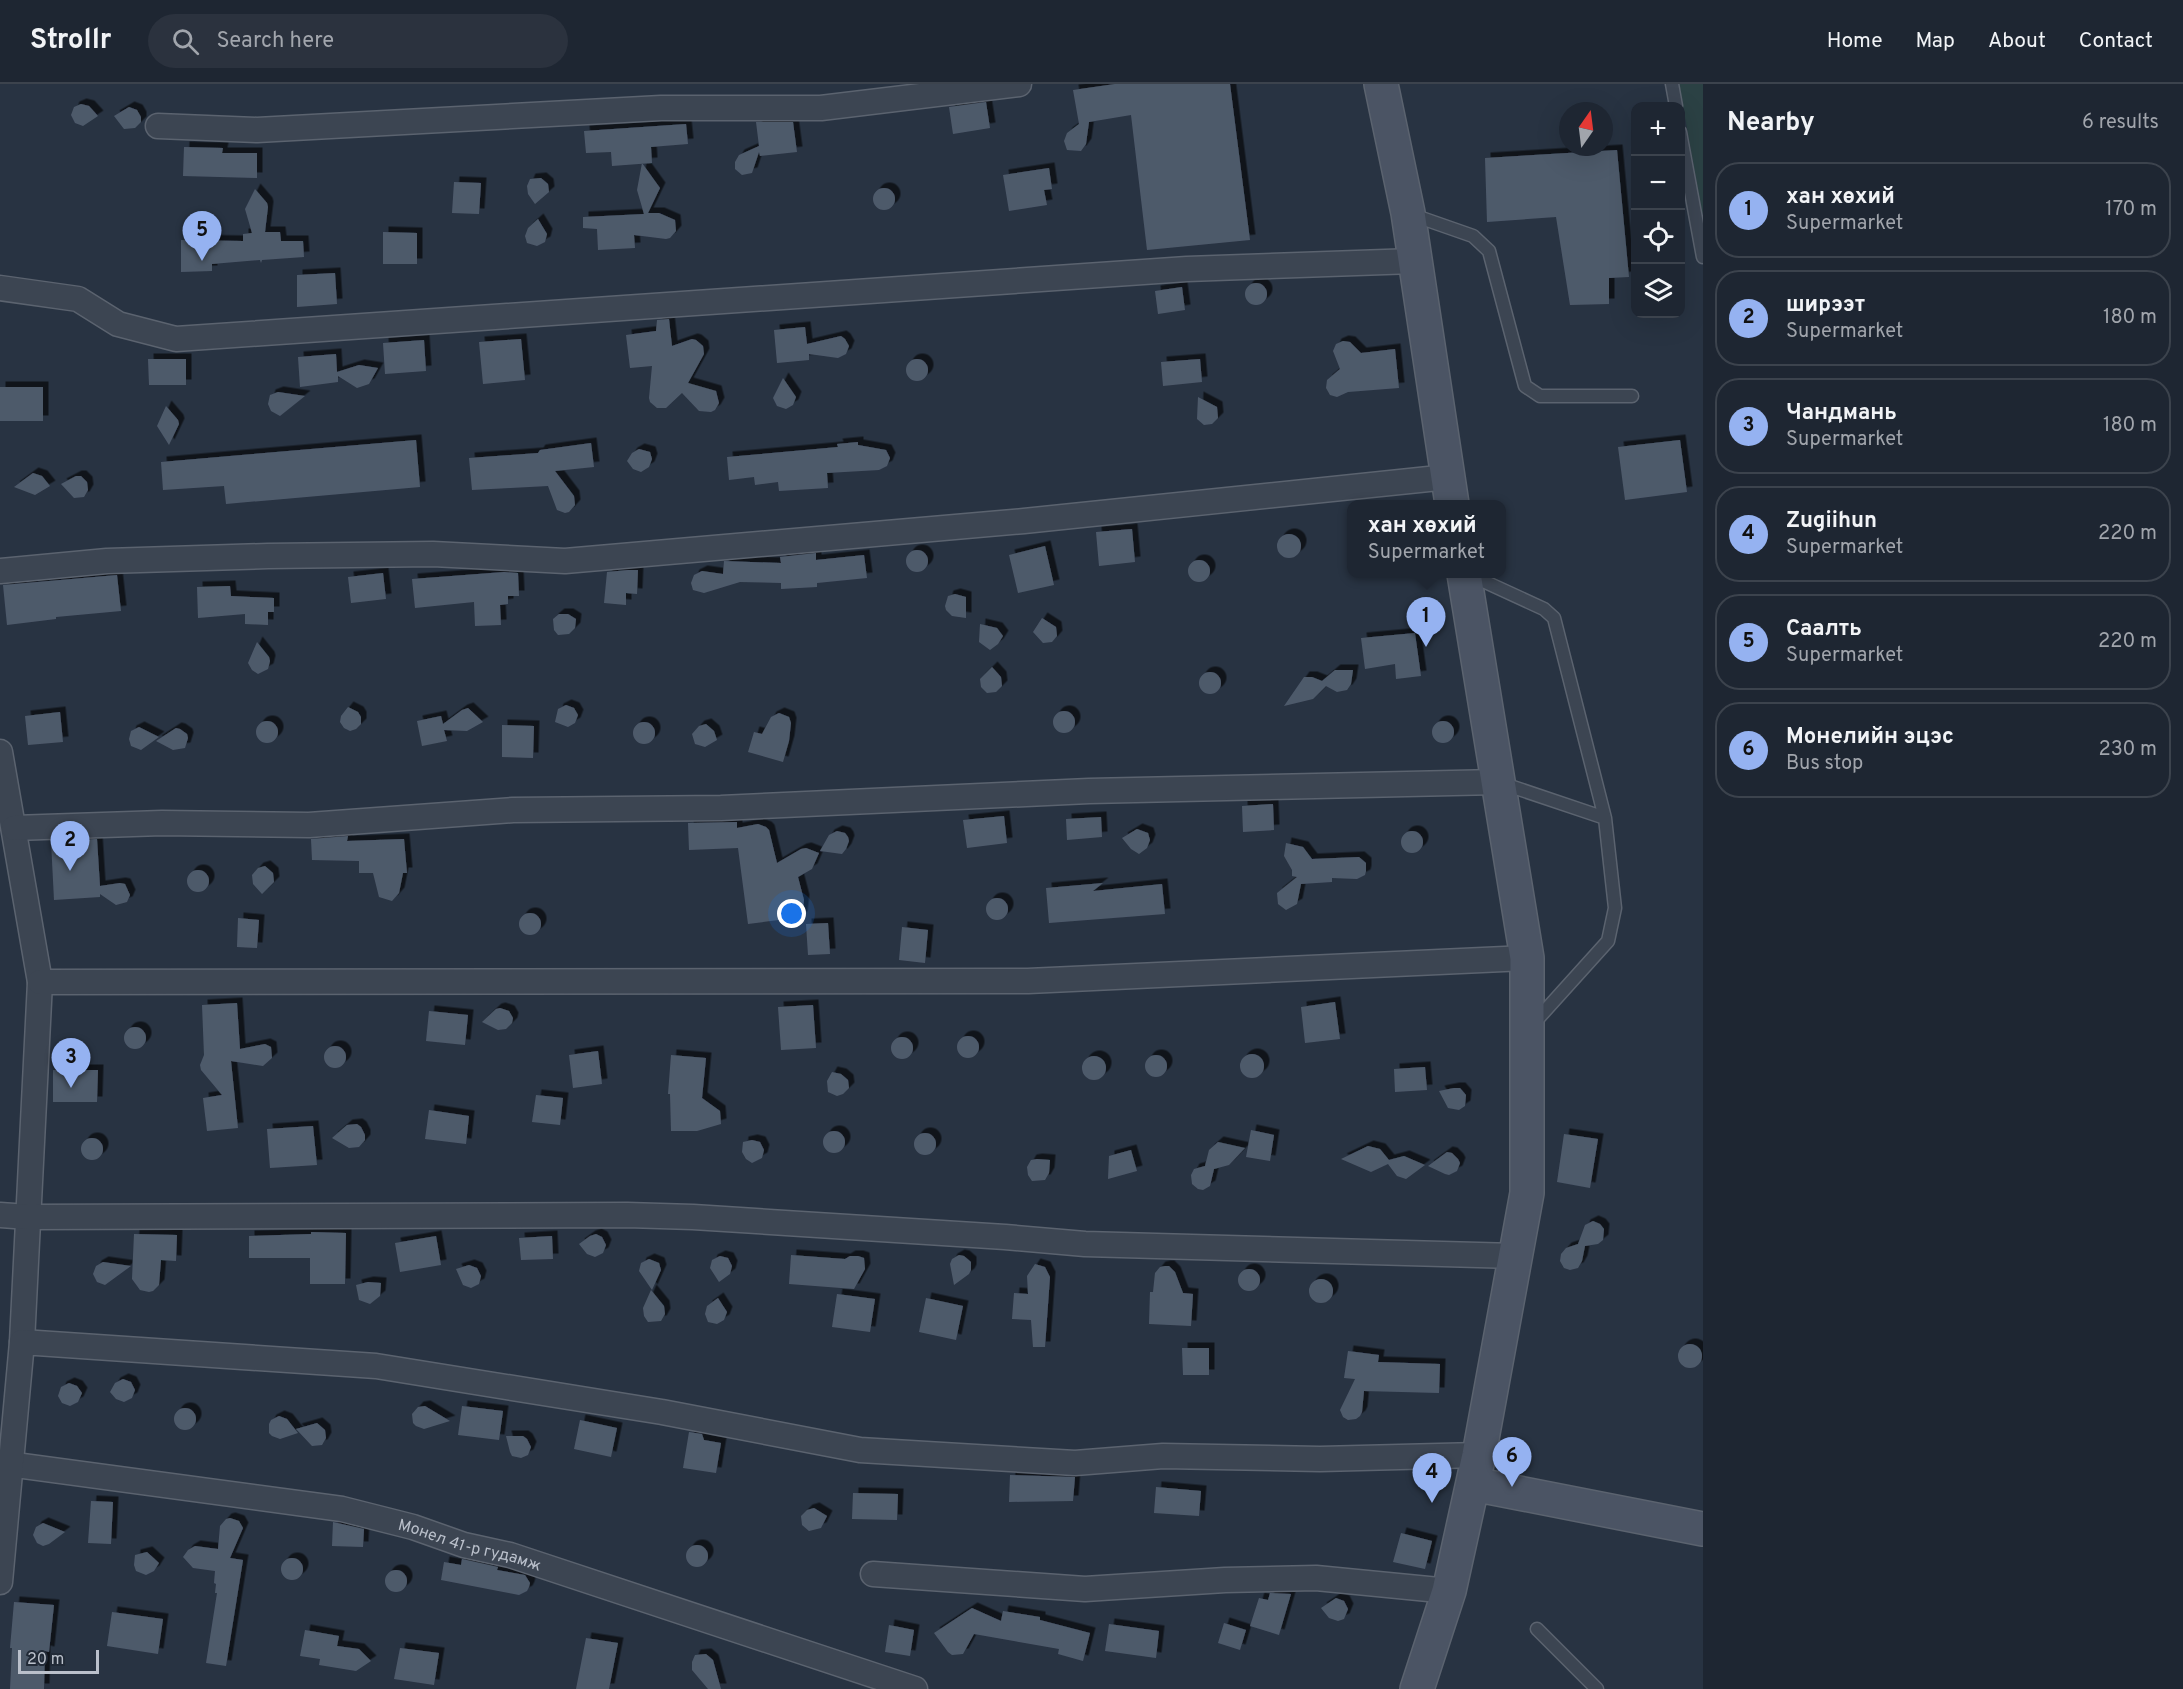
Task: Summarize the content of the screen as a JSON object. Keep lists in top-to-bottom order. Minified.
{"streets":{"street":["Монел 41-р гудамж"]},"scale_bar":"20 m","north":"top","page":{"header":"Strollr","search":"Search here","nav":["Home","Map","About","Contact"],"heading":["Nearby","6 results"],"map_buttons":["+","−"],"list":[{"mark":"1","name":"хан хөхий","note":"Supermarket","value":"170 m"},{"mark":"2","name":"ширээт","note":"Supermarket","value":"180 m"},{"mark":"3","name":"Чандмань","note":"Supermarket","value":"180 m"},{"mark":"4","name":"Zugiihun","note":"Supermarket","value":"220 m"},{"mark":"5","name":"Саалть","note":"Supermarket","value":"220 m"},{"mark":"6","name":"Монелийн эцэс","note":"Bus stop","value":"230 m"}],"pins":["5","1","2","3","6","4"],"popup":["хан хөхий","Supermarket"],"scale":"20 m"}}
